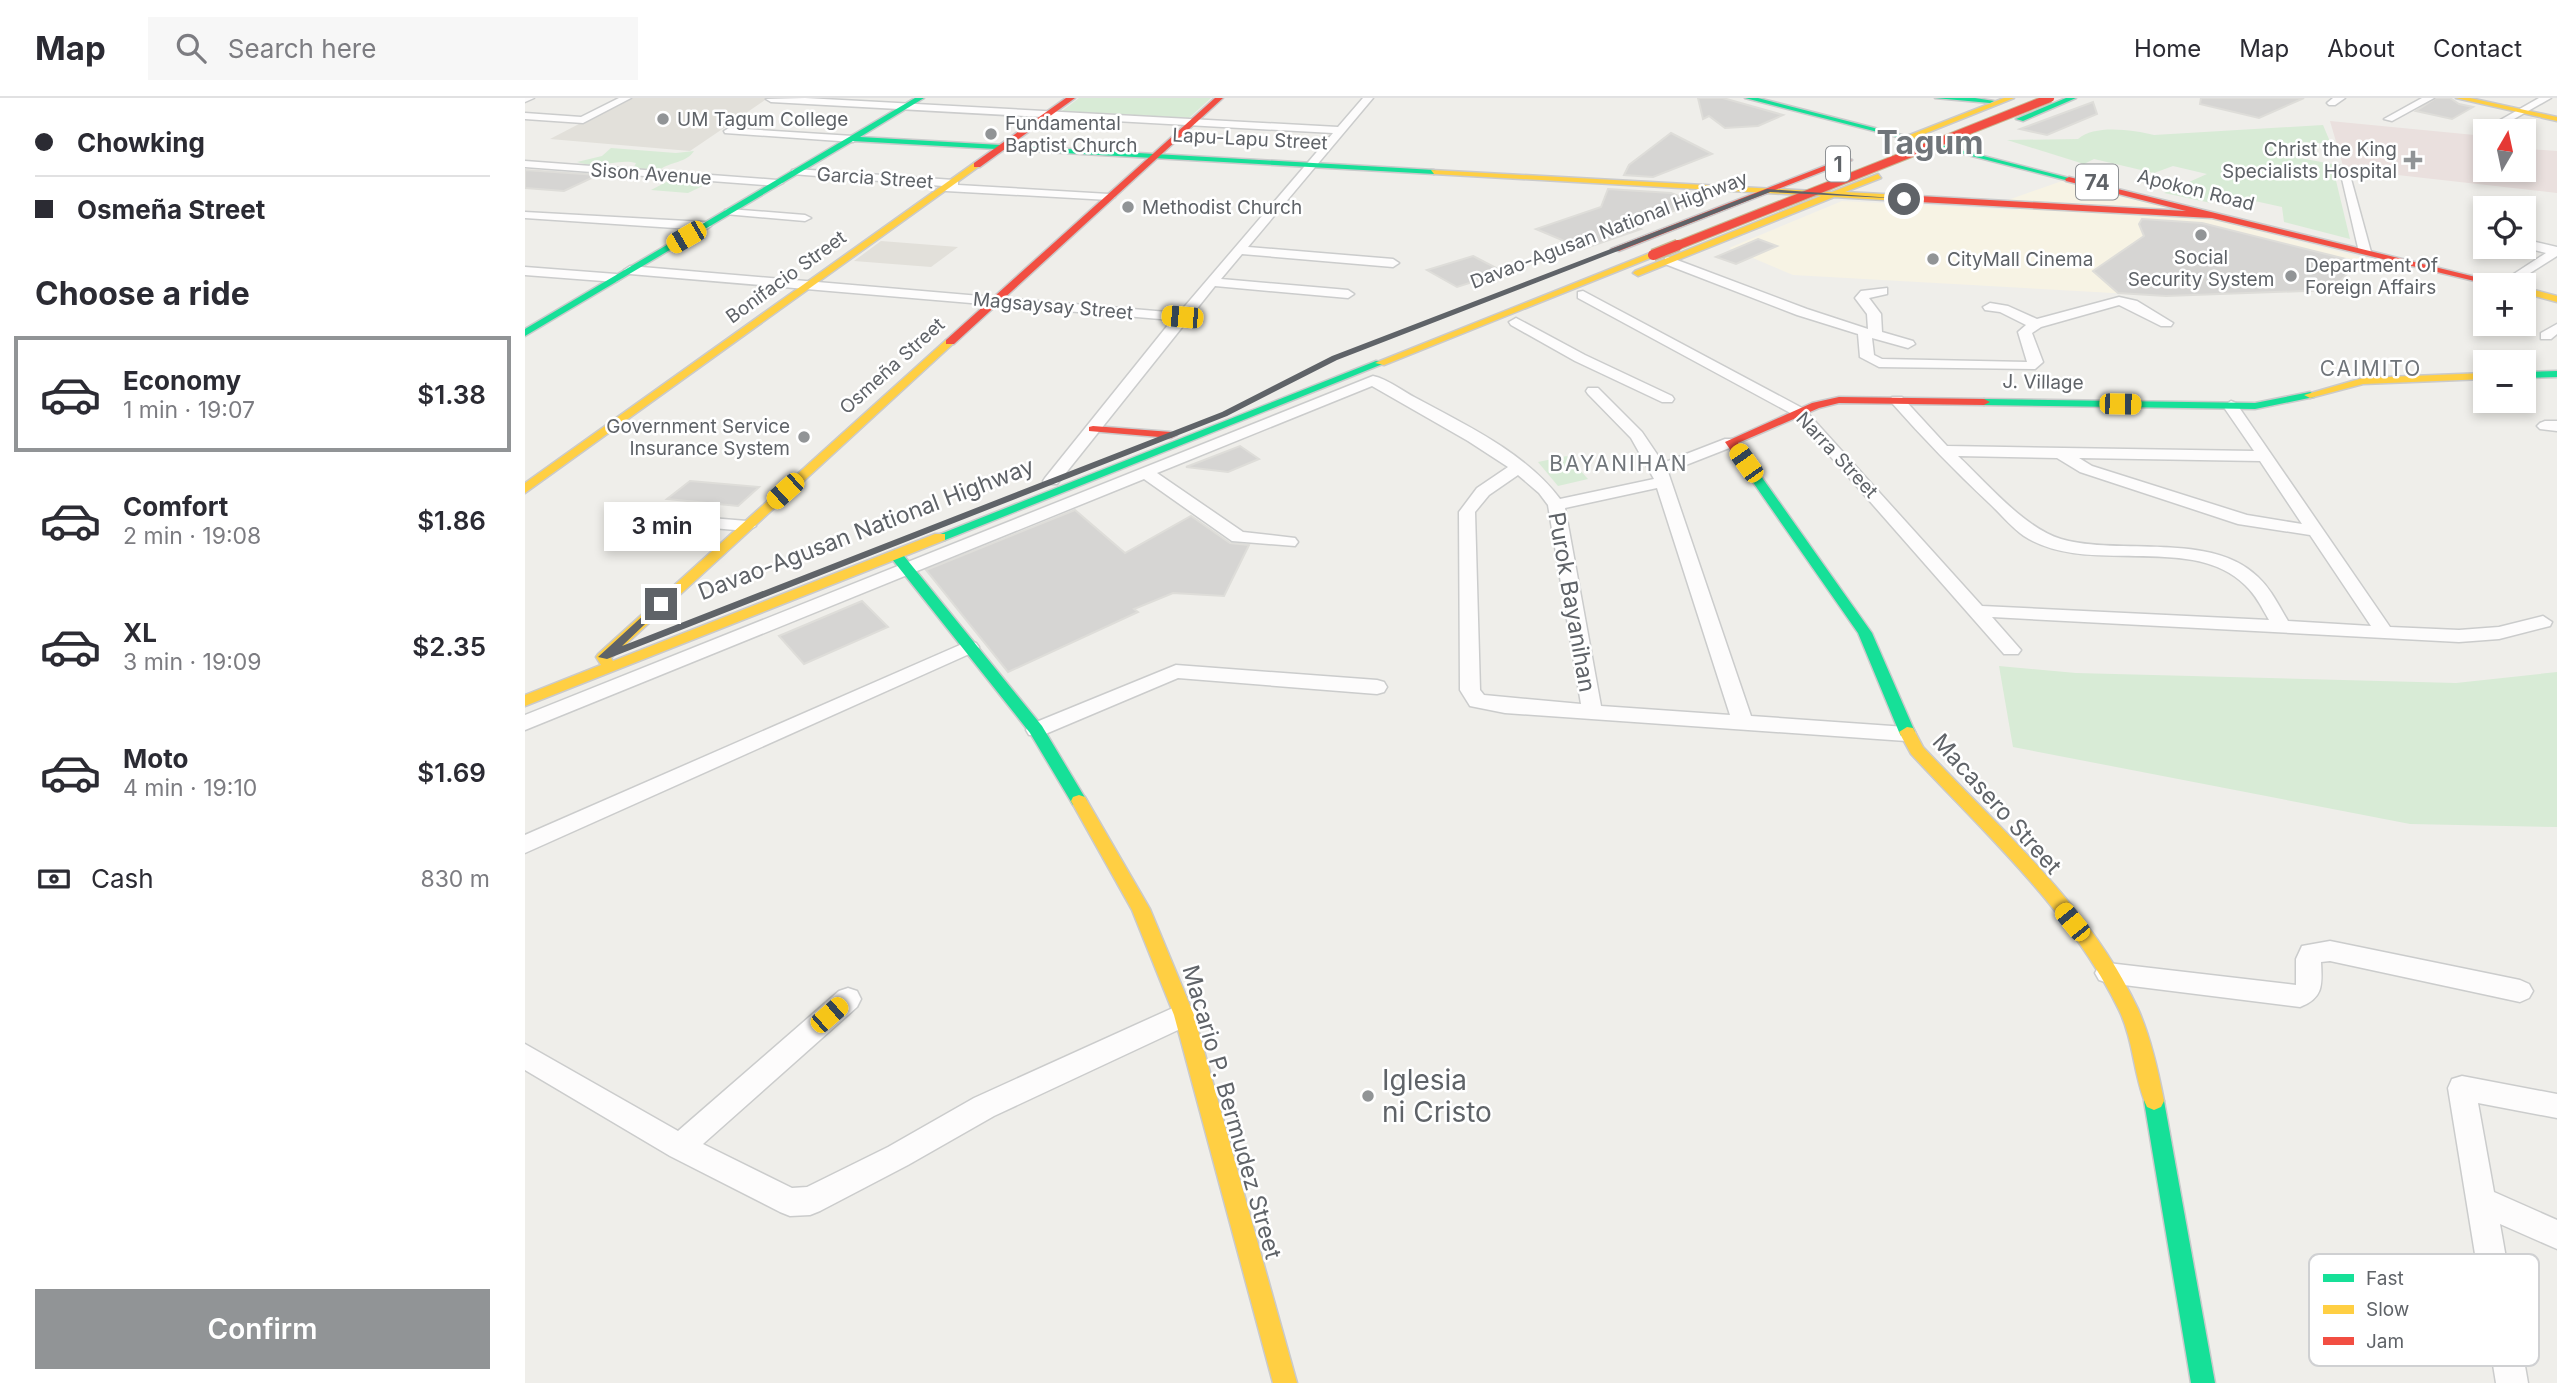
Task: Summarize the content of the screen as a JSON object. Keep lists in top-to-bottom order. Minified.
{"streets":{"main road":["Lapu-Lapu Street","1","74","Apokon Road","Davao-Agusan National Highway","Bonifacio Street","Osmeña Street","J. Village","Macasero Street","Macario P. Bermudez Street"],"street":["Sison Avenue","Garcia Street","Magsaysay Street","Narra Street","Purok Bayanihan"]},"crossings":[["Lapu-Lapu Street","Apokon Road"],["Lapu-Lapu Street","Davao-Agusan National Highway"],["Lapu-Lapu Street","Bonifacio Street"],["Lapu-Lapu Street","Osmeña Street"],["Garcia Street","Bonifacio Street"],["Garcia Street","Osmeña Street"],["Apokon Road","Davao-Agusan National Highway"],["Davao-Agusan National Highway","Osmeña Street"],["Davao-Agusan National Highway","Narra Street"],["Davao-Agusan National Highway","Purok Bayanihan"],["Davao-Agusan National Highway","Macario P. Bermudez Street"],["Bonifacio Street","Magsaysay Street"],["Magsaysay Street","Osmeña Street"],["J. Village","Narra Street"],["J. Village","Macasero Street"]],"districts":["Tagum","CAIMITO","BAYANIHAN"],"places":{"other":["UM Tagum College","Fundamental Baptist Church","Methodist Church","Social Security System","CityMall Cinema","Department Of Foreign Affairs","Government Service Insurance System","Iglesia ni Cristo"],"health":["Christ the King Specialists Hospital"]},"legend":["Fast","Slow","Jam"],"north":"top","page":{"header":"Map","search":"Search here","nav":["Home","Map","About","Contact"],"banner":["Chowking","Osmeña Street"],"map_buttons":["+","−"],"heading":"Choose a ride","list":[{"name":"Economy","note":"1 min · 19:07","value":"$1.38"},{"name":"Comfort","note":"2 min · 19:08","value":"$1.86"},{"name":"XL","note":"3 min · 19:09","value":"$2.35"},{"name":"Moto","note":"4 min · 19:10","value":"$1.69"}],"bubble":"3 min","pay":["Cash","830 m"],"buttons":"Confirm"}}
